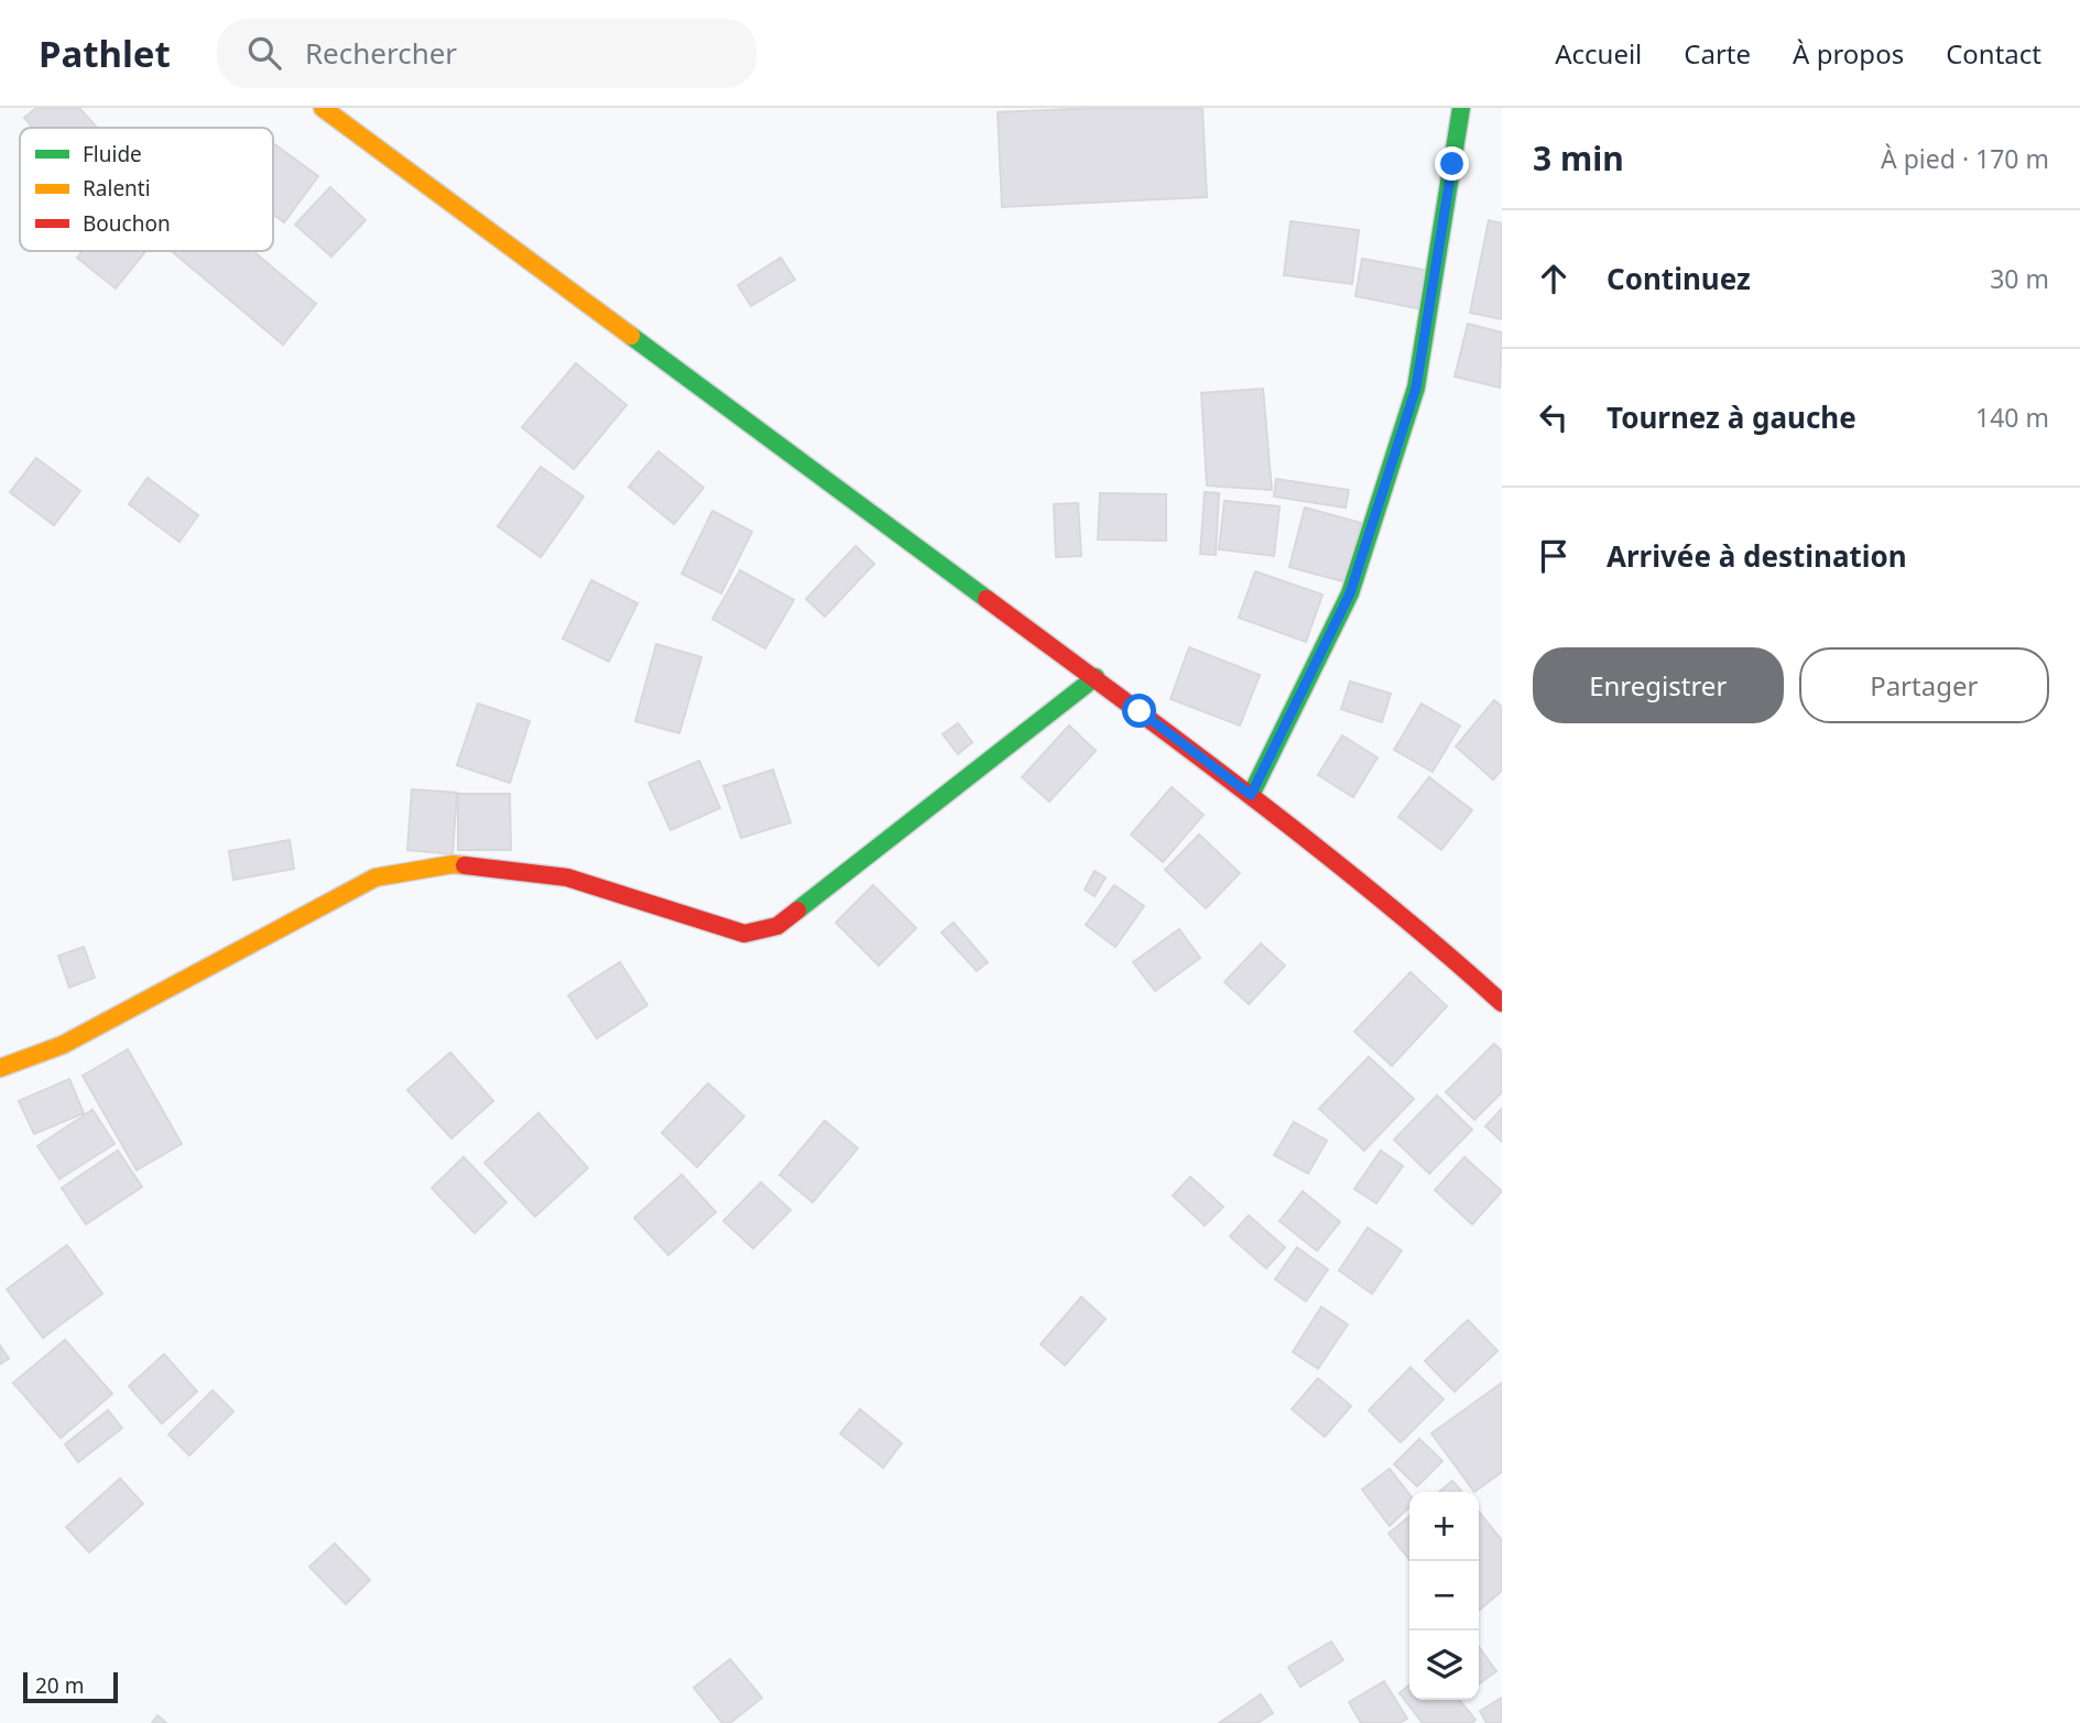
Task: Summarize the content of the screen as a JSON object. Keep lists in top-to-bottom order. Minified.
{"legend":["Fluide","Ralenti","Bouchon"],"scale_bar":"20 m","page":{"header":"Pathlet","search":"Rechercher","nav":["Accueil","Carte","À propos","Contact"],"heading":["3 min","À pied · 170 m"],"list":[["Continuez","30 m"],["Tournez à gauche","140 m"],"Arrivée à destination"],"buttons":["Enregistrer","Partager"],"map_buttons":["+","−"],"scale":"20 m"}}
